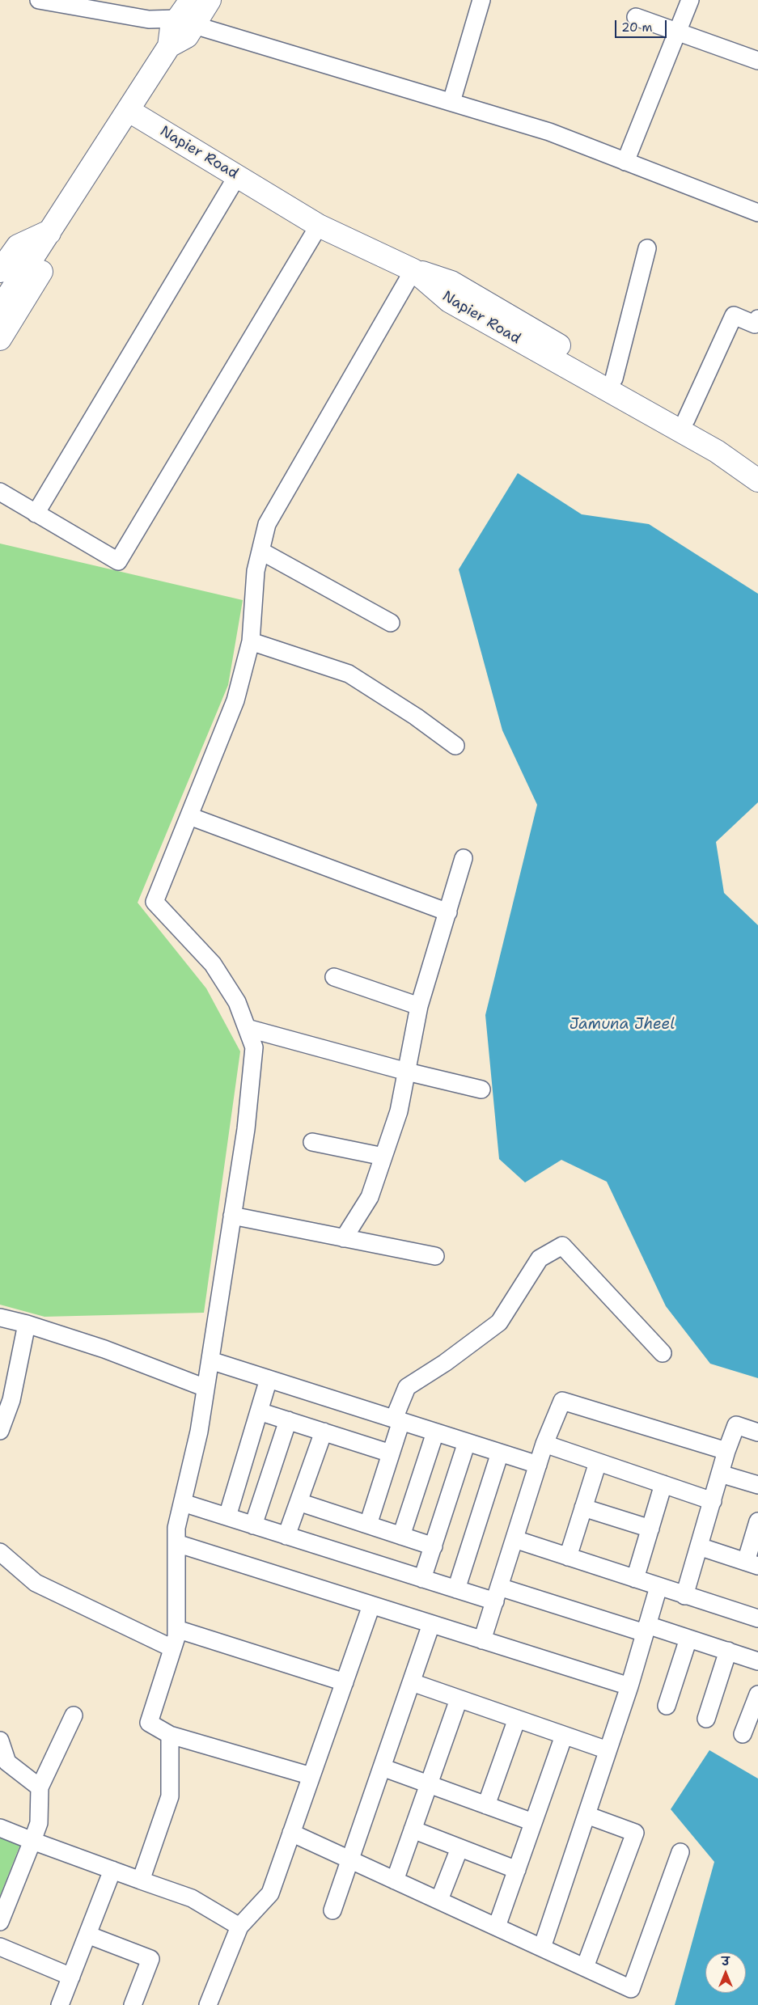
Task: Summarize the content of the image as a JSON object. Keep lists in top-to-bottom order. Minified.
{"streets":{"main road":["Napier Road"]},"water":["Jamuna Jheel"],"scale_bar":"20 m","north":"top"}
